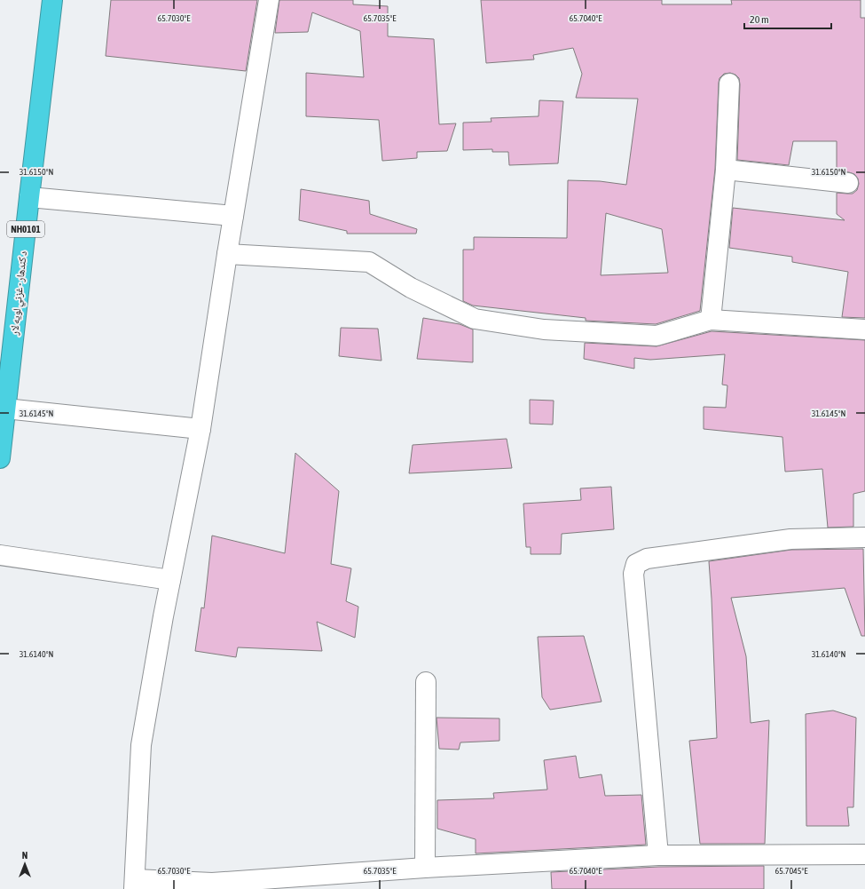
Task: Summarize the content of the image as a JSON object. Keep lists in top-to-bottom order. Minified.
{"streets":{"highway":["NH0101","د کندهار - غزني لويه لار"]},"scale_bar":"20 m","north":"top","coordinates":["65.7030°E","65.7035°E","65.7040°E","31.6150°N","31.6145°N","31.6140°N","65.7045°E"]}
